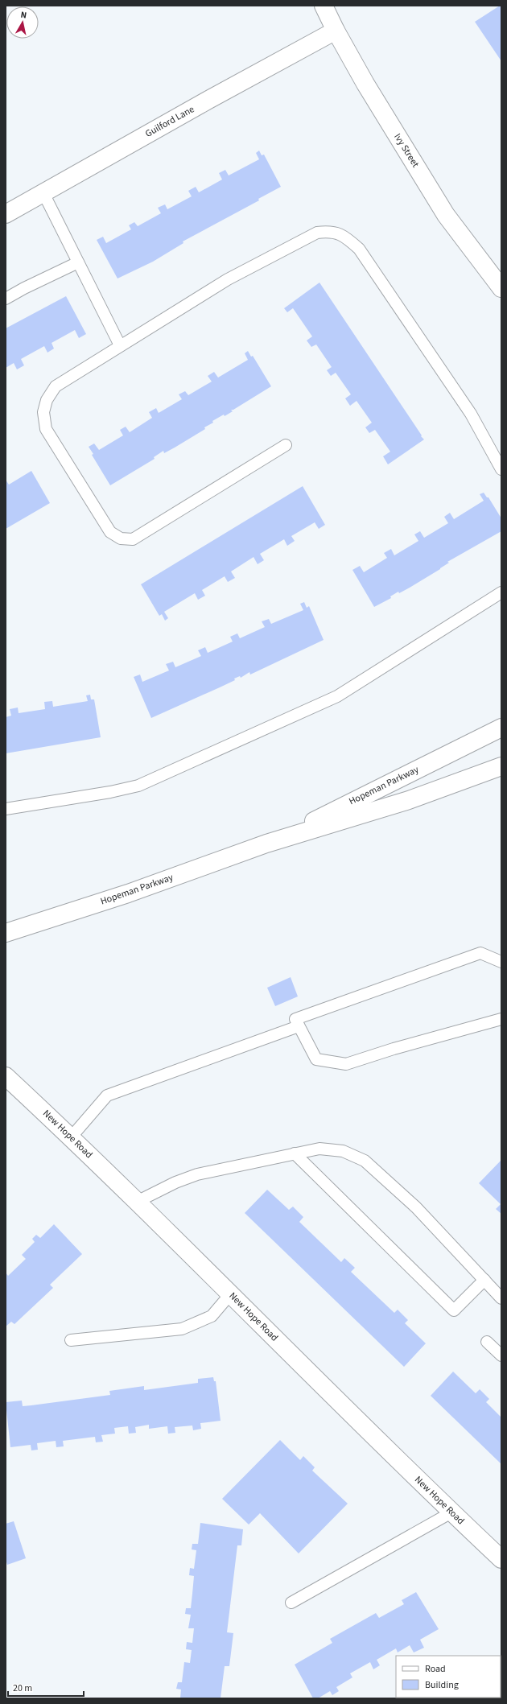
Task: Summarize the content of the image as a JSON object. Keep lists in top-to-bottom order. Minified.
{"streets":{"main road":["Guilford Lane","Ivy Street","Hopeman Parkway","New Hope Road"]},"crossings":[["Guilford Lane","Ivy Street"]],"legend":["Road","Building"],"scale_bar":"20 m","north":"top"}
